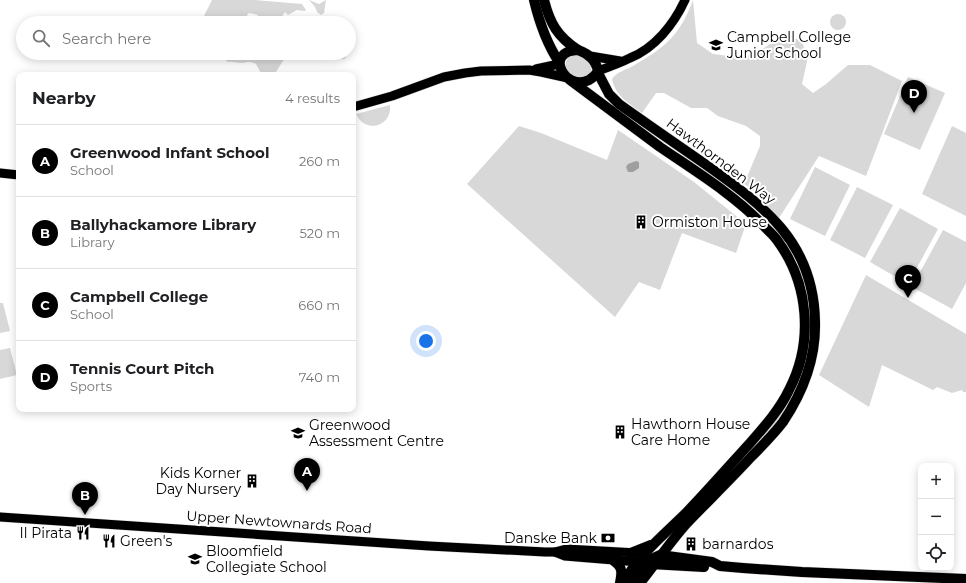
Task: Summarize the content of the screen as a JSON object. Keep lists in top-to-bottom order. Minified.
{"streets":{"highway":["Hawthornden Way","Upper Newtownards Road"]},"crossings":[["Hawthornden Way","Upper Newtownards Road"]],"places":{"school or university":["Campbell College Junior School","Greenwood Assessment Centre","Bloomfield Collegiate School"],"building":["Ormiston House","Hawthorn House Care Home","Kids Korner Day Nursery","barnardos"],"restaurant":["Il Pirata","Green's"],"bank":["Danske Bank"]},"page":{"search":"Search here","heading":["Nearby","4 results"],"pins":["D","C","A","B"],"list":[{"mark":"A","name":"Greenwood Infant School","note":"School","value":"260 m"},{"mark":"B","name":"Ballyhackamore Library","note":"Library","value":"520 m"},{"mark":"C","name":"Campbell College","note":"School","value":"660 m"},{"mark":"D","name":"Tennis Court Pitch","note":"Sports","value":"740 m"}],"map_buttons":["+","−"]}}
